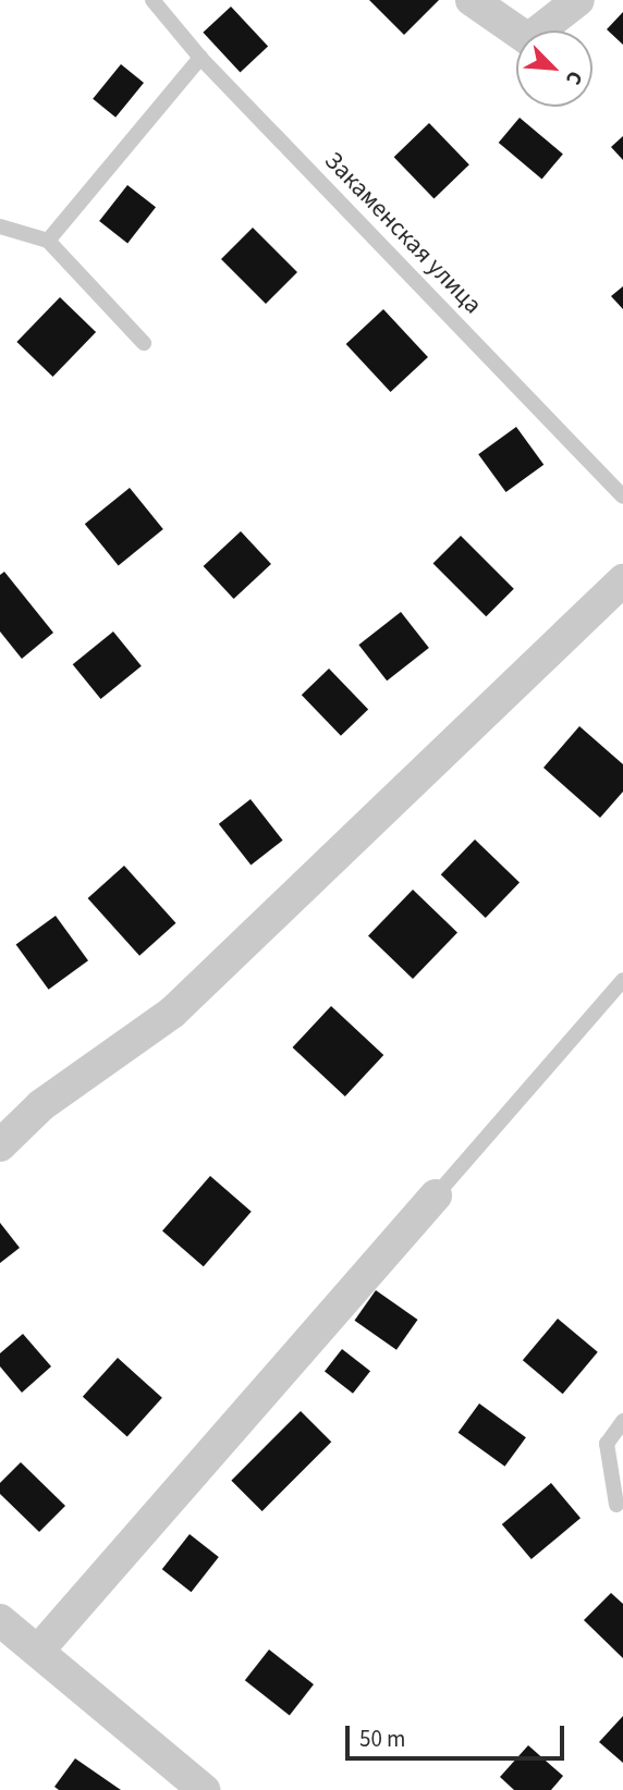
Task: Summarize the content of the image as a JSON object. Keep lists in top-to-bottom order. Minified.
{"streets":{"lane":["Закаменская улица"]},"scale_bar":"50 m","north":"bottom right"}
